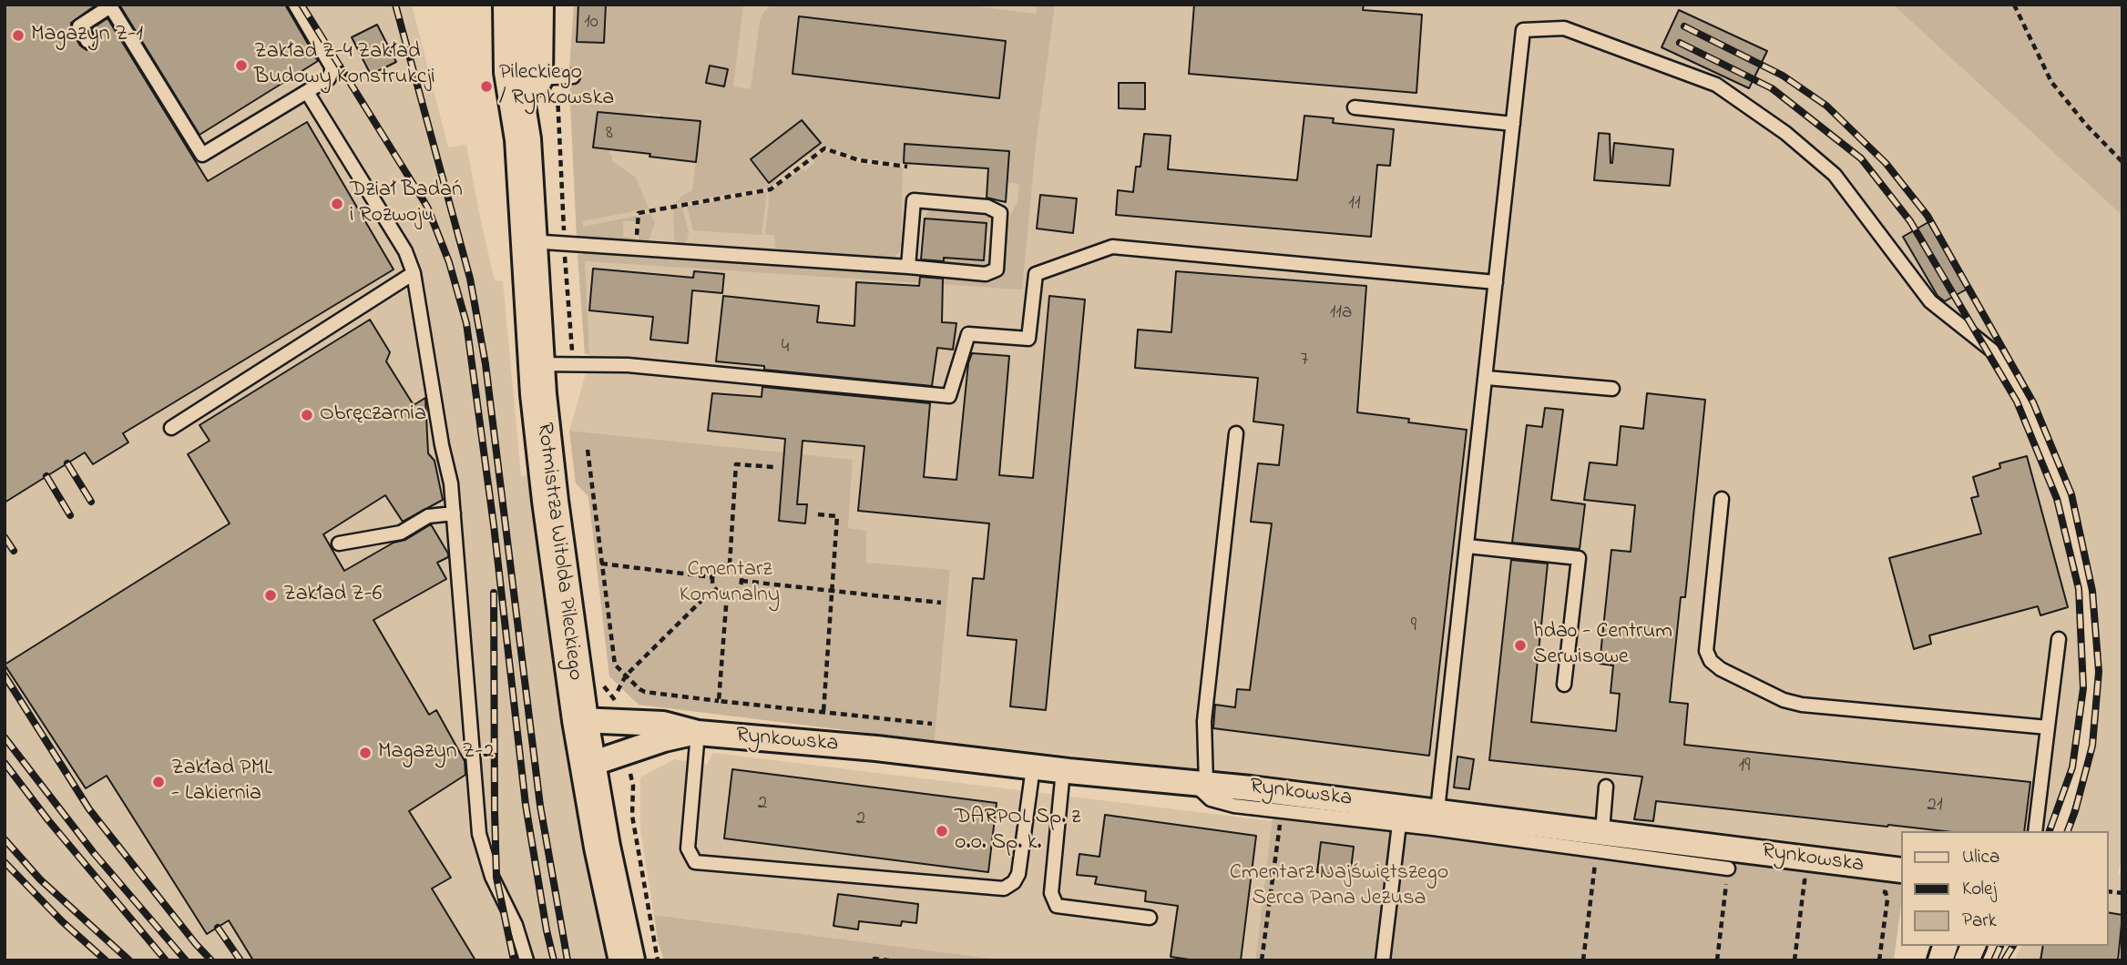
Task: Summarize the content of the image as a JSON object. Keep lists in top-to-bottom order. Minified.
{"streets":{"main road":["Rotmistrza Witolda Pileckiego"],"street":["Rynkowska"]},"crossings":[["Rotmistrza Witolda Pileckiego","Rynkowska"]],"parks":["Cmentarz Komunalny","Cmentarz Najświętszego Serca Pana Jezusa"],"places":["Magazyn Z-1","Zakład Z-4 Zakład Budowy Konstrukcji","Pileckiego / Rynkowska","Dział Badań i Rozwoju","Obręczarnia","Zakład Z-6","hda0 - Centrum Serwisowe","Magazyn Z-2","Zakład PML - Lakiernia","DARPOL Sp. z o.o. Sp. k."],"house_numbers":["10","8","11","11a","4","7","9","19","2","21","2"],"legend":["Ulica","Kolej","Park"]}
